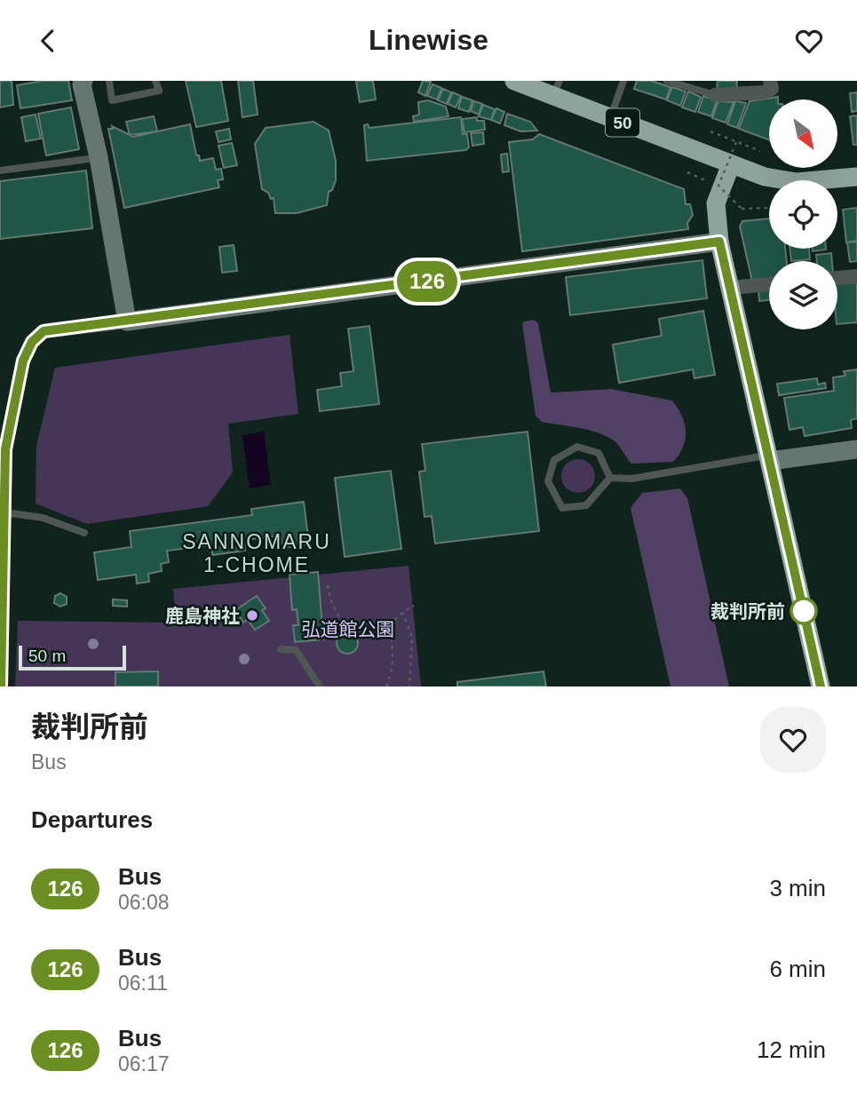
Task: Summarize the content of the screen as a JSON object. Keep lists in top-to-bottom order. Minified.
{"streets":{"highway":["50"]},"districts":["SANNOMARU 1-CHOME"],"parks":["弘道館公園"],"places":["裁判所前","鹿島神社"],"lines":["bus line 126"],"scale_bar":"50 m","north":"bottom right","page":{"header":"Linewise","on_map":"126","scale":"50 m","heading":[["裁判所前","Bus"],"Departures"],"list":[{"mark":"126","name":"Bus","note":"06:08","value":"3 min"},{"mark":"126","name":"Bus","note":"06:11","value":"6 min"},{"mark":"126","name":"Bus","note":"06:17","value":"12 min"}]}}
